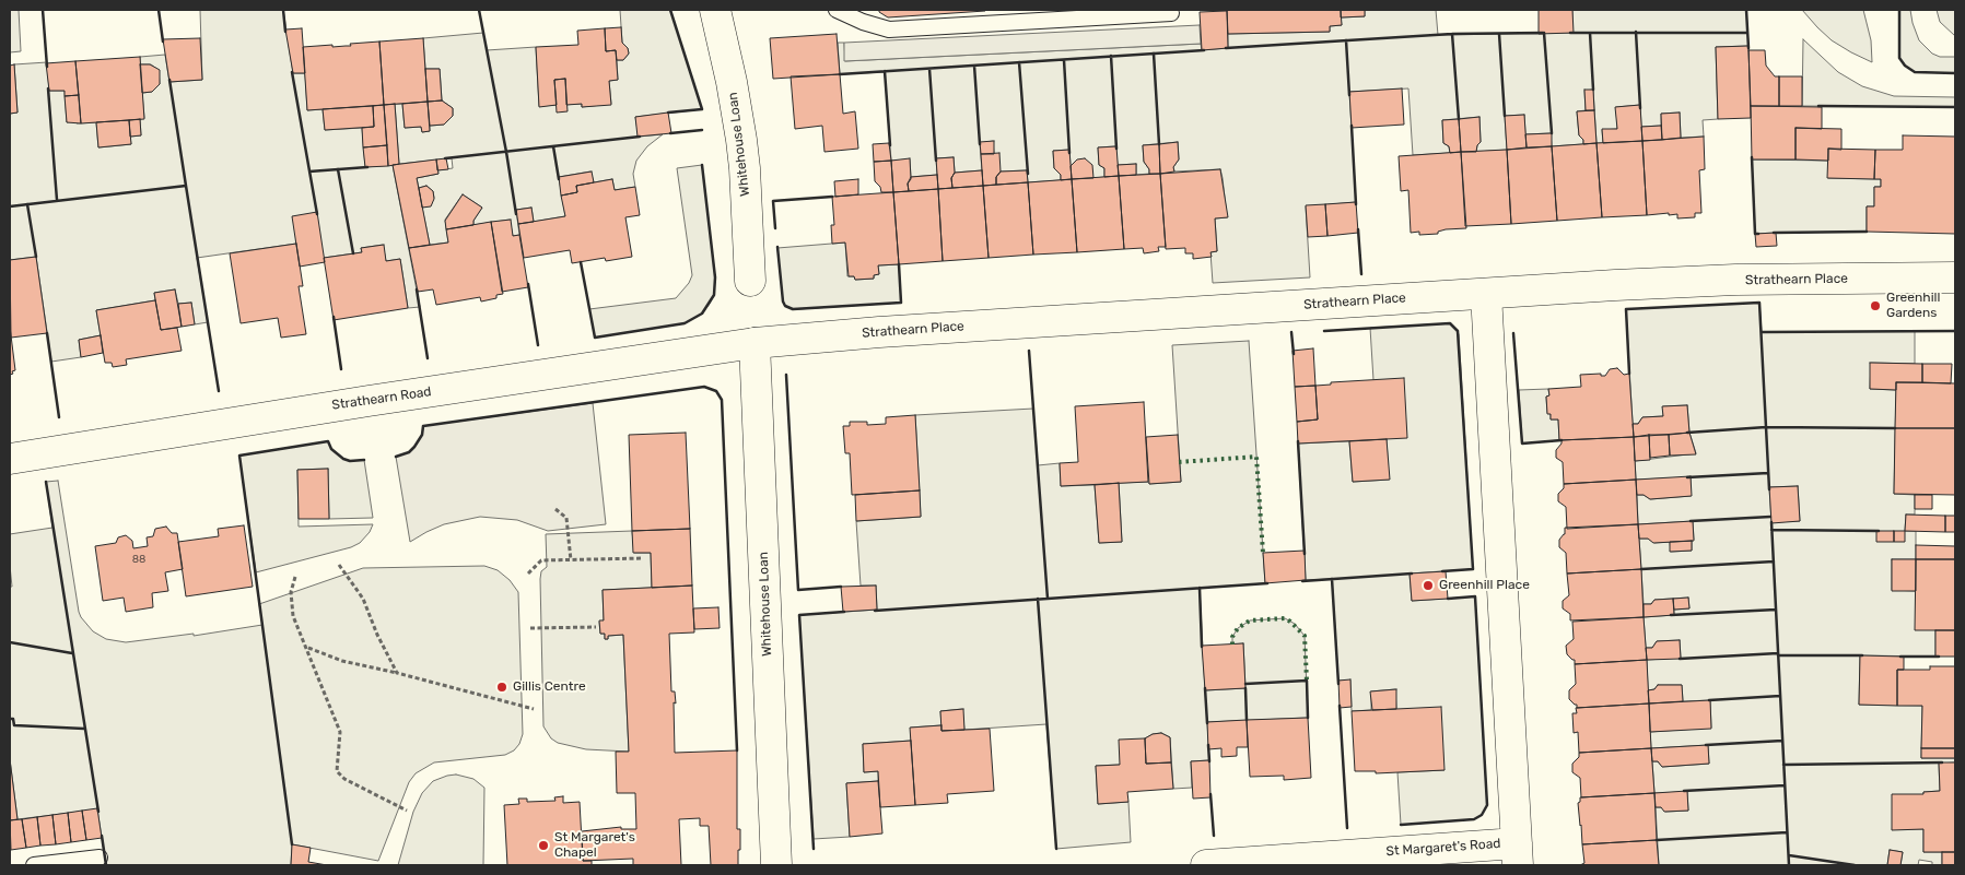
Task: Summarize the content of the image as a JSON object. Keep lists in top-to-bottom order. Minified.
{"streets":{"street":["Whitehouse Loan","Strathearn Place","Strathearn Road","St Margaret's Road"]},"crossings":[["Whitehouse Loan","Strathearn Place"],["Whitehouse Loan","Strathearn Road"],["Strathearn Place","Strathearn Road"]],"places":["Greenhill Gardens","Greenhill Place","Gillis Centre","St Margaret's Chapel"],"house_numbers":["88"]}
